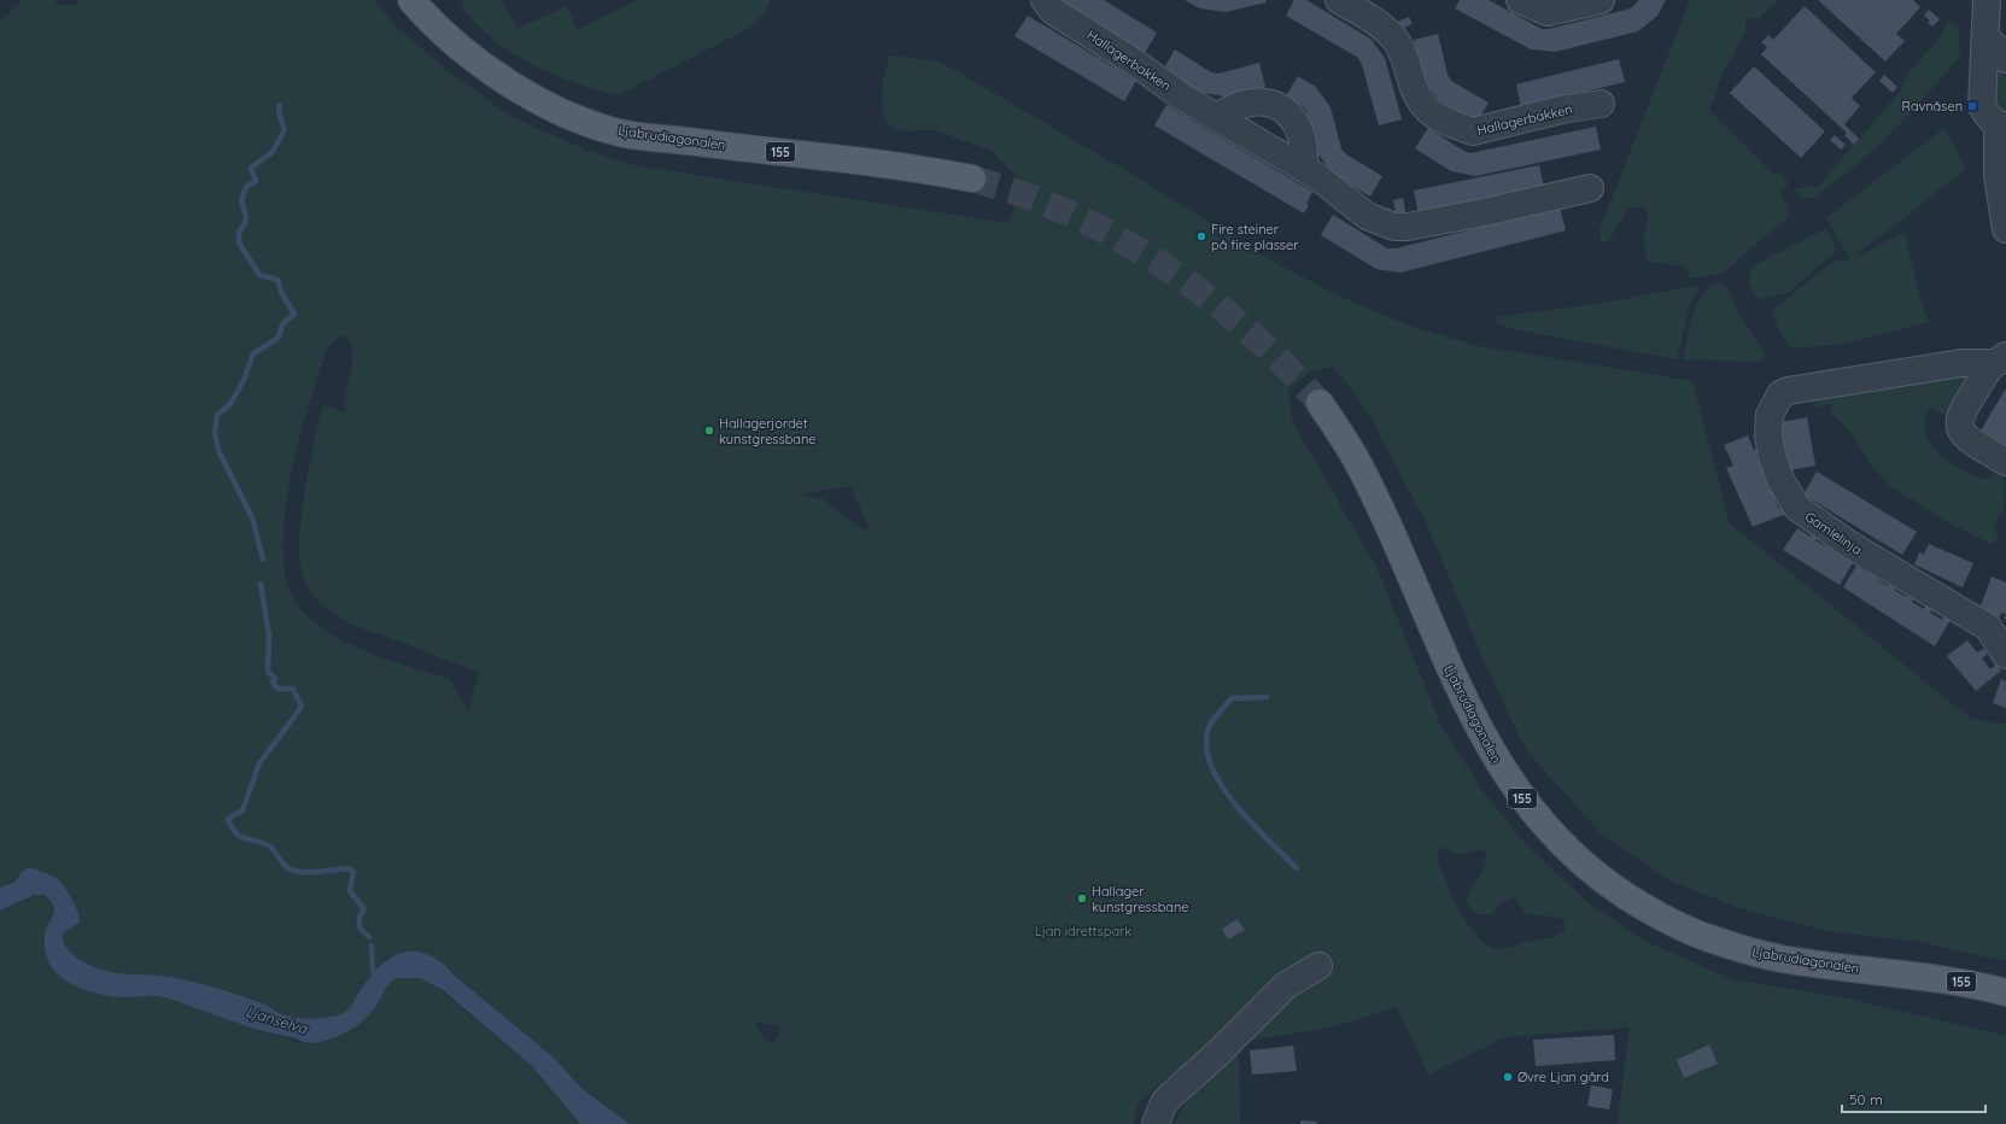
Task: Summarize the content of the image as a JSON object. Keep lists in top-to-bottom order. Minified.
{"streets":{"main road":["Ljabrudiagonalen","155"],"street":["Hallagerbakken","Gamlelinja"]},"water":["Ljanselva"],"parks":["Ljan idrettspark"],"places":{"transit":["Ravnåsen"],"other":["Fire steiner på fire plasser","Hallagerjordet kunstgressbane","Hallager kunstgressbane","Øvre Ljan gård"]},"scale_bar":"50 m"}
